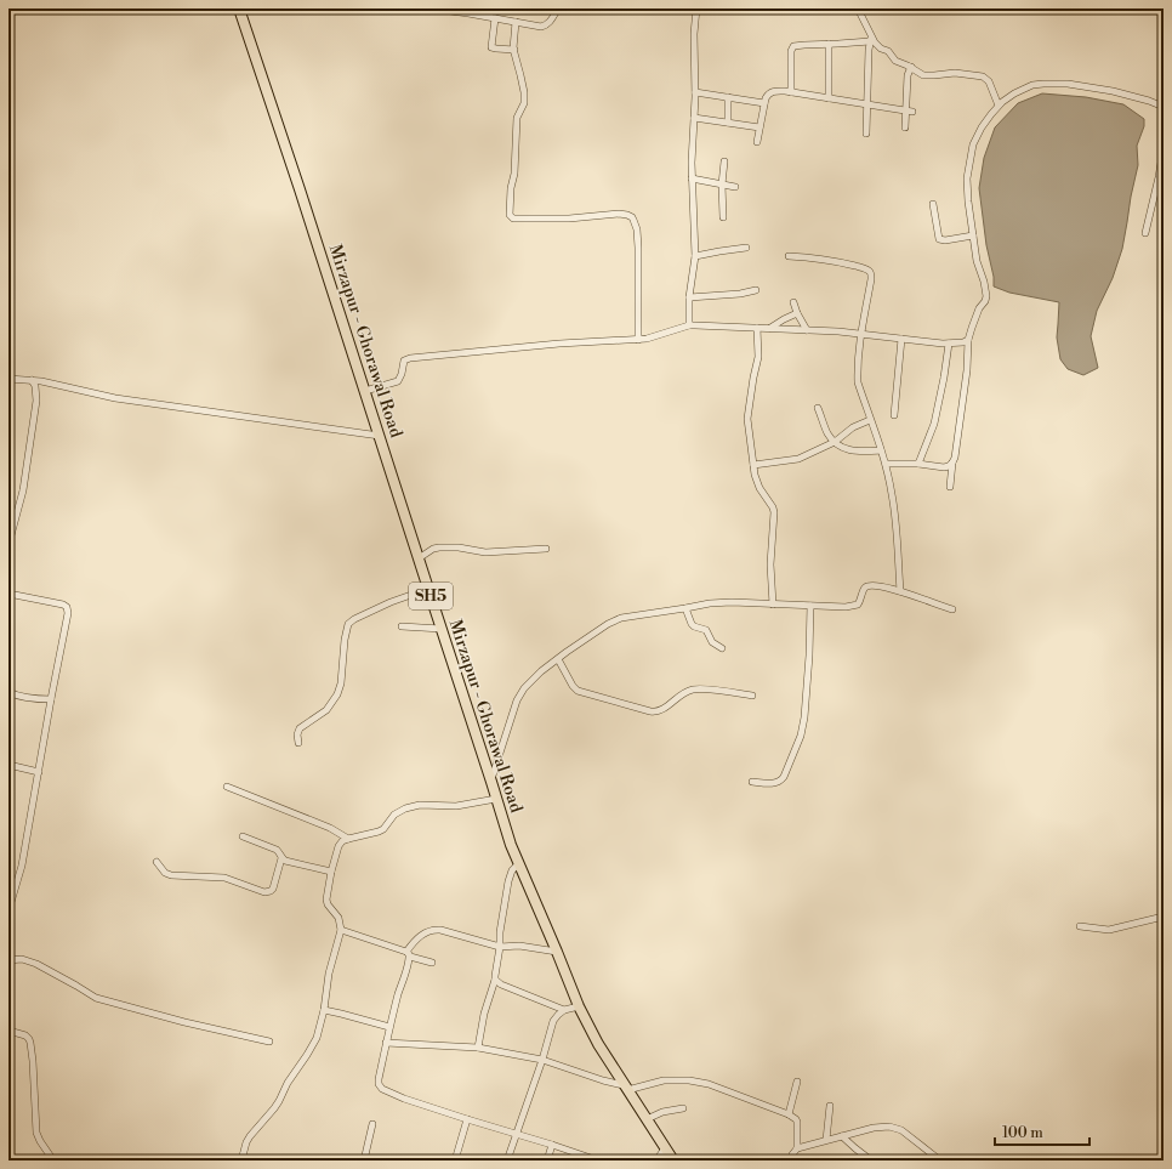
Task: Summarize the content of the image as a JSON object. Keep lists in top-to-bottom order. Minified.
{"streets":{"main road":["Mirzapur - Ghorawal Road","SH5"]},"scale_bar":"100 m"}
